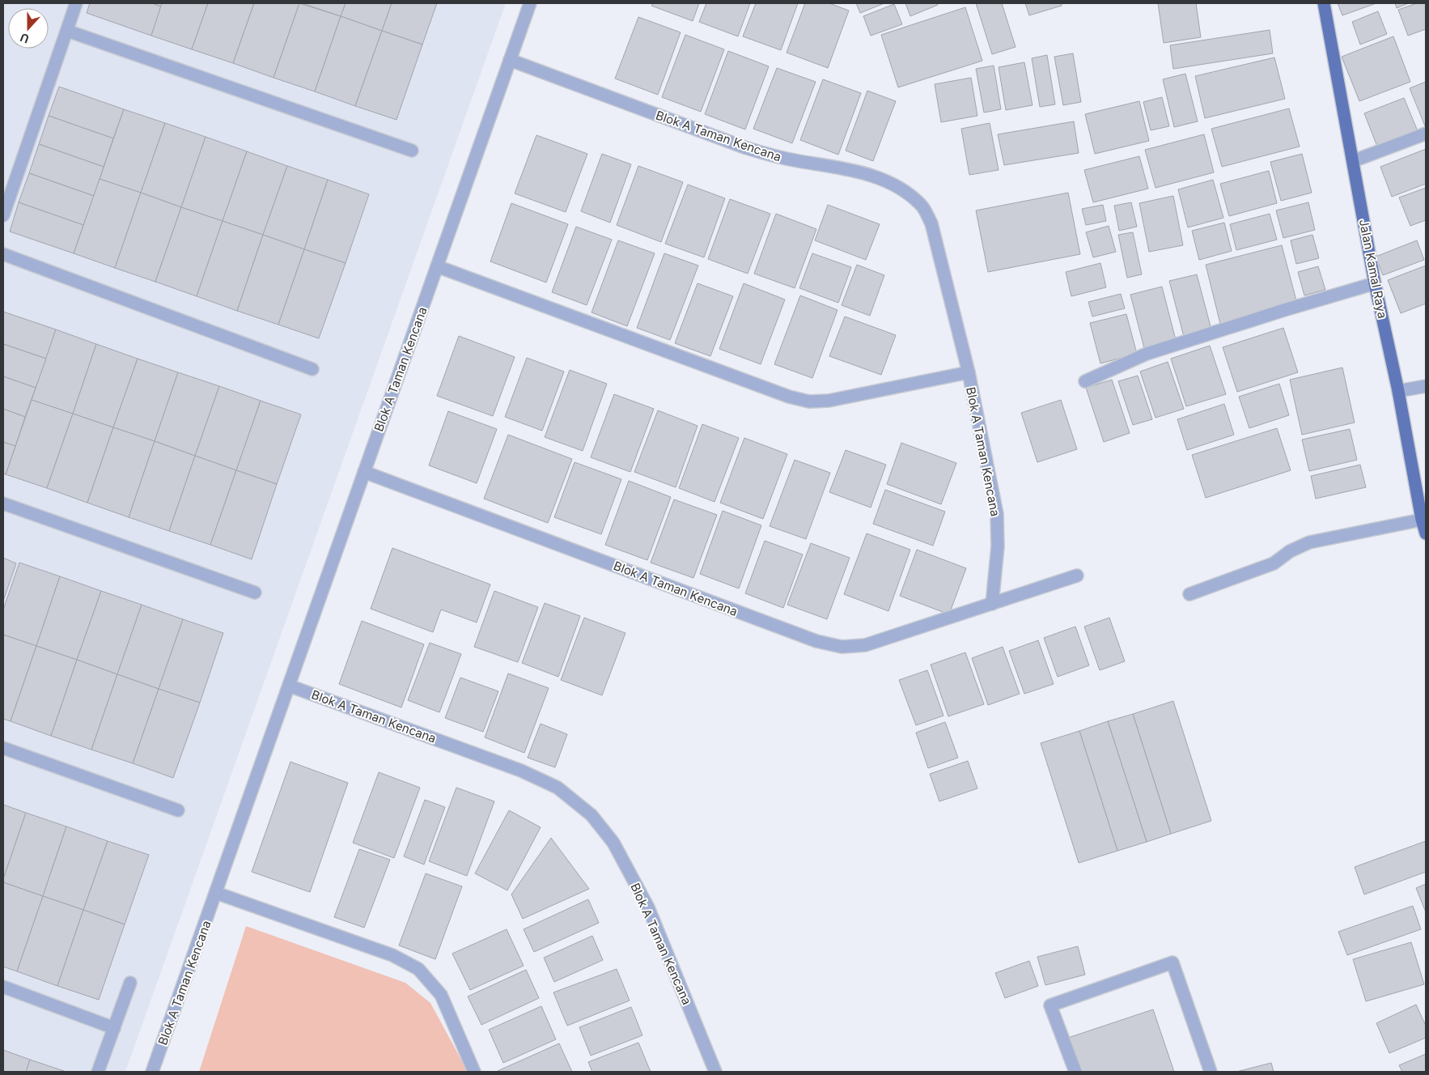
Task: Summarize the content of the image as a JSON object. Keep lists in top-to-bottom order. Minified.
{"streets":{"main road":["Jalan Kamal Raya"],"street":["Blok A Taman Kencana"]},"north":"bottom"}
